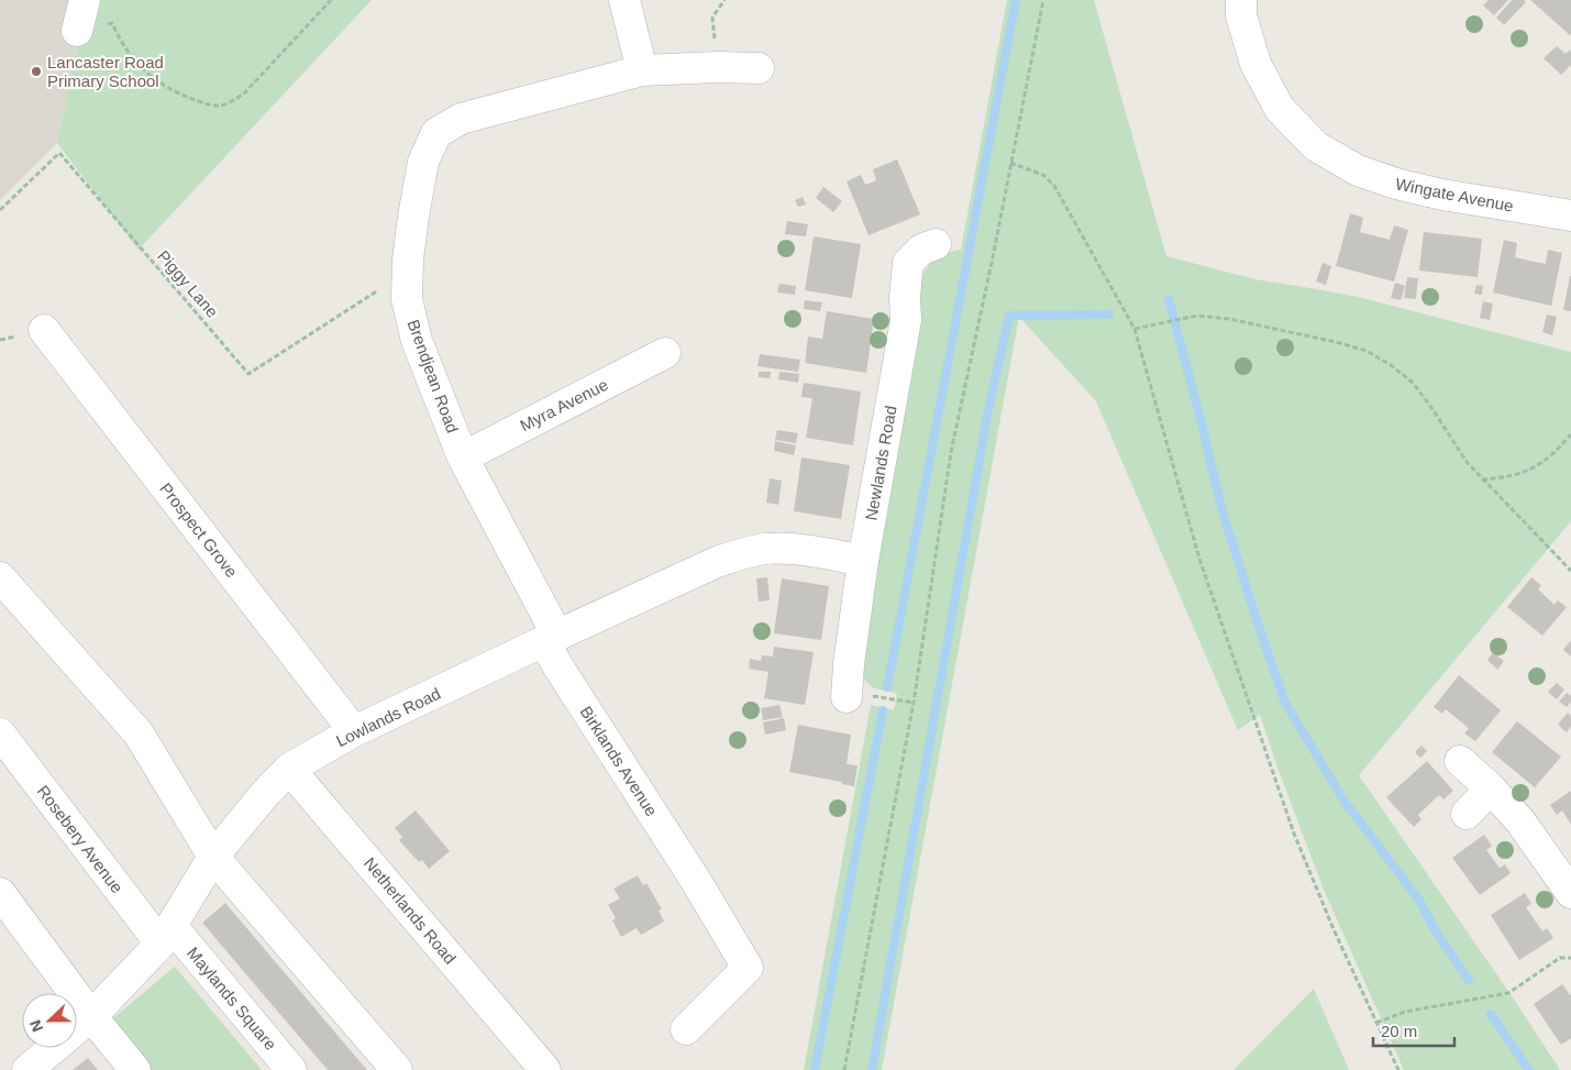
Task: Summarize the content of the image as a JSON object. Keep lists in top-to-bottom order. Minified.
{"streets":{"street":["Wingate Avenue","Brendjean Road","Myra Avenue","Newlands Road","Prospect Grove","Lowlands Road","Birklands Avenue","Rosebery Avenue","Netherlands Road","Maylands Square"],"path":["Piggy Lane"]},"crossings":[["Brendjean Road","Myra Avenue"],["Brendjean Road","Lowlands Road"],["Brendjean Road","Birklands Avenue"],["Newlands Road","Lowlands Road"],["Prospect Grove","Lowlands Road"],["Lowlands Road","Birklands Avenue"],["Lowlands Road","Rosebery Avenue"],["Lowlands Road","Netherlands Road"],["Lowlands Road","Maylands Square"],["Rosebery Avenue","Maylands Square"]],"places":["Lancaster Road Primary School"],"scale_bar":"20 m","north":"left"}
